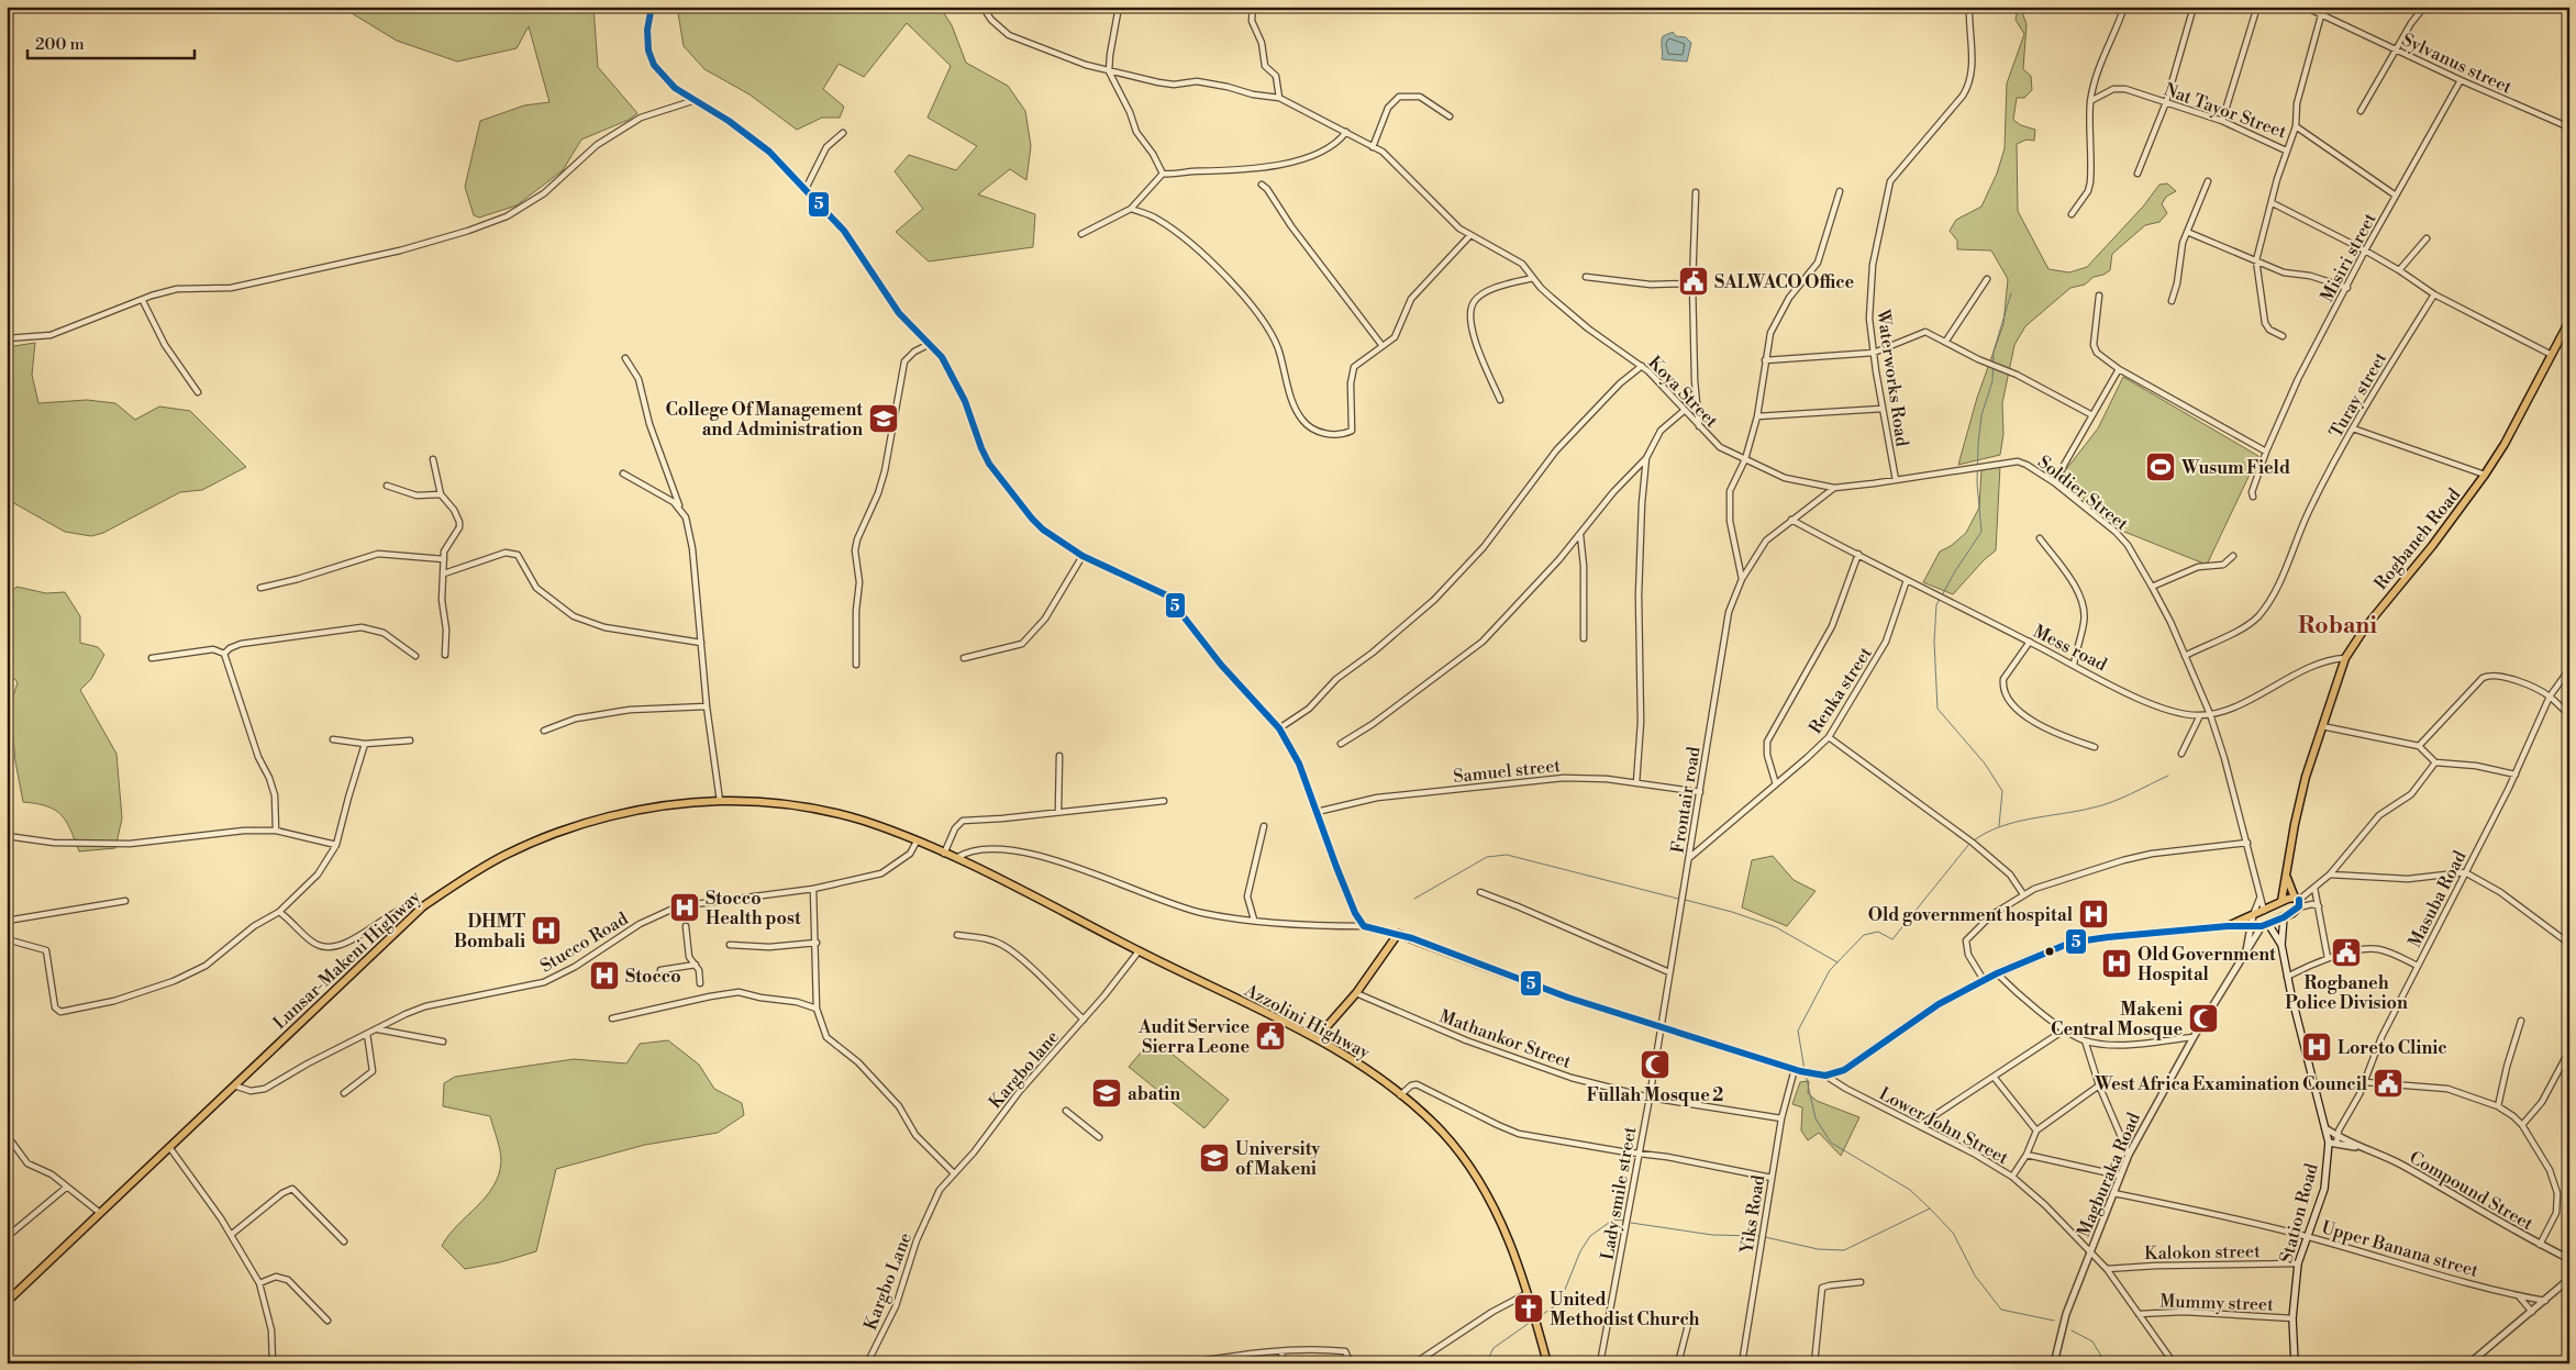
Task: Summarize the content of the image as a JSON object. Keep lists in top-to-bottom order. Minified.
{"streets":{"main road":["Rogbaneh Road","Lunsar-Makeni Highway","Azzolini Highway","Station Road"],"street":["Sylvanus street","Nat Tayor Street","Misiri street","Waterworks Road","Koya Street","Turay street","Soldier Street","Mess road","Renka street","Samuel street","Frontair road","Masuba Road","Stucco Road","Mathankor Street","Kargbo lane","Lower John Street","Magburaka Road","Compound Street","Lady smile street","Yiks Road","Upper Banana street","Kalokon street","Kargbo Lane","Mummy street"]},"crossings":[["Sylvanus street","Misiri street"],["Nat Tayor Street","Misiri street"],["Waterworks Road","Soldier Street"],["Koya Street","Soldier Street"],["Turay street","Soldier Street"],["Soldier Street","Mess road"],["Soldier Street","Frontair road"],["Rogbaneh Road","Mess road"],["Mess road","Renka street"],["Renka street","Frontair road"],["Samuel street","Frontair road"],["Frontair road","Lady smile street"],["Masuba Road","Compound Street"],["Stucco Road","Lunsar-Makeni Highway"],["Stucco Road","Azzolini Highway"],["Lunsar-Makeni Highway","Azzolini Highway"],["Azzolini Highway","Kargbo lane"],["Mathankor Street","Lady smile street"],["Kargbo lane","Kargbo Lane"],["Lower John Street","Magburaka Road"],["Lower John Street","Kalokon street"],["Lower John Street","Mummy street"],["Magburaka Road","Station Road"],["Magburaka Road","Upper Banana street"],["Compound Street","Station Road"],["Station Road","Upper Banana street"],["Station Road","Kalokon street"],["Station Road","Mummy street"]],"districts":["Robani"],"places":{"public building":["SALWACO Office","Rogbaneh Police Division","Audit Service Sierra Leone","West Africa Examination Council"],"school or university":["College Of Management and Administration","abatin","University of Makeni"],"sports":["Wusum Field"],"hospital":["Stocco Health post","Old government hospital","DHMT Bombali","Old Government Hospital","Stocco","Loreto Clinic"],"mosque":["Makeni Central Mosque","Fullah Mosque 2"],"church":["United Methodist Church"]},"lines":["transit line 5"],"scale_bar":"200 m"}
